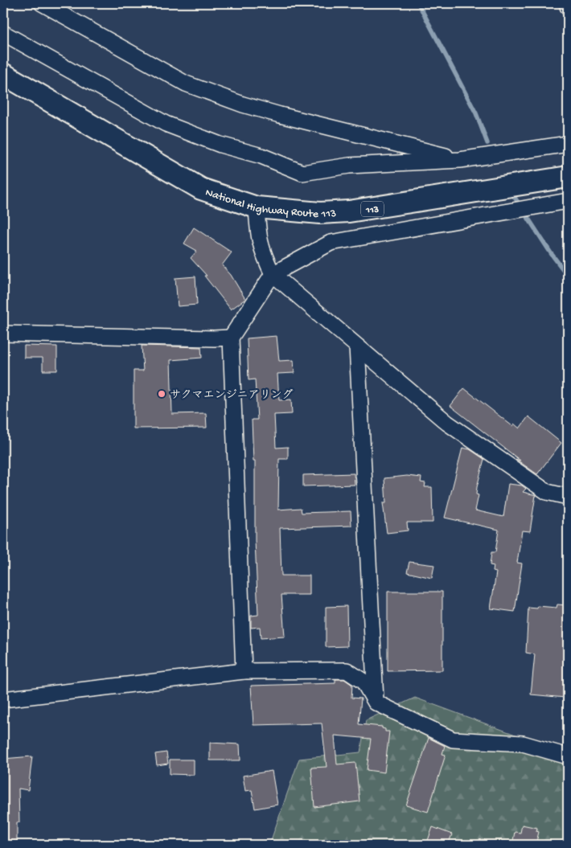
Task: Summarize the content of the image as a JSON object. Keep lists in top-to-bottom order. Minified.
{"streets":{"highway":["National Highway Route 113","113"]},"places":["サクマエンジニアリング"]}
